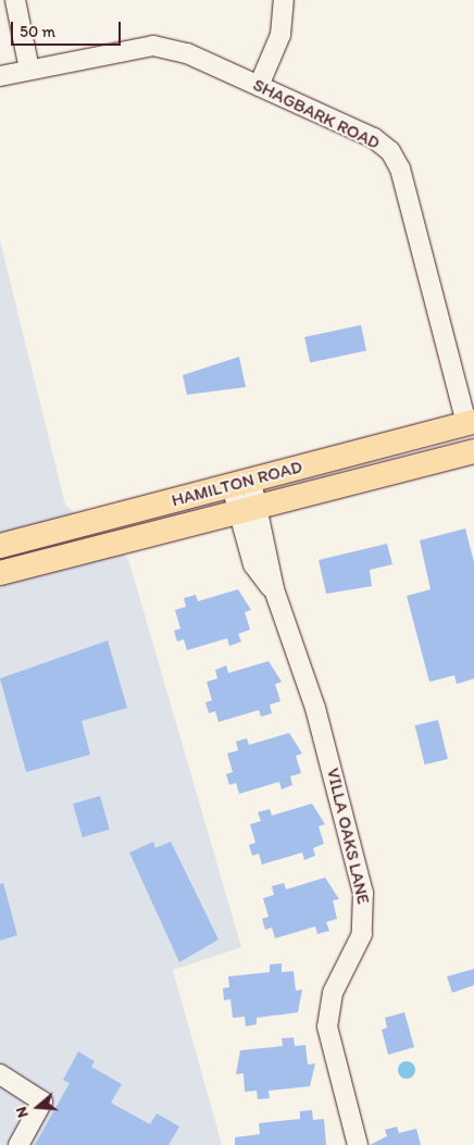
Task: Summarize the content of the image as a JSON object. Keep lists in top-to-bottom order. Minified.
{"streets":{"main road":["HAMILTON ROAD"],"street":["SHAGBARK ROAD","VILLA OAKS LANE"]},"crossings":[["SHAGBARK ROAD","HAMILTON ROAD"],["HAMILTON ROAD","VILLA OAKS LANE"]],"scale_bar":"50 m","north":"left"}
